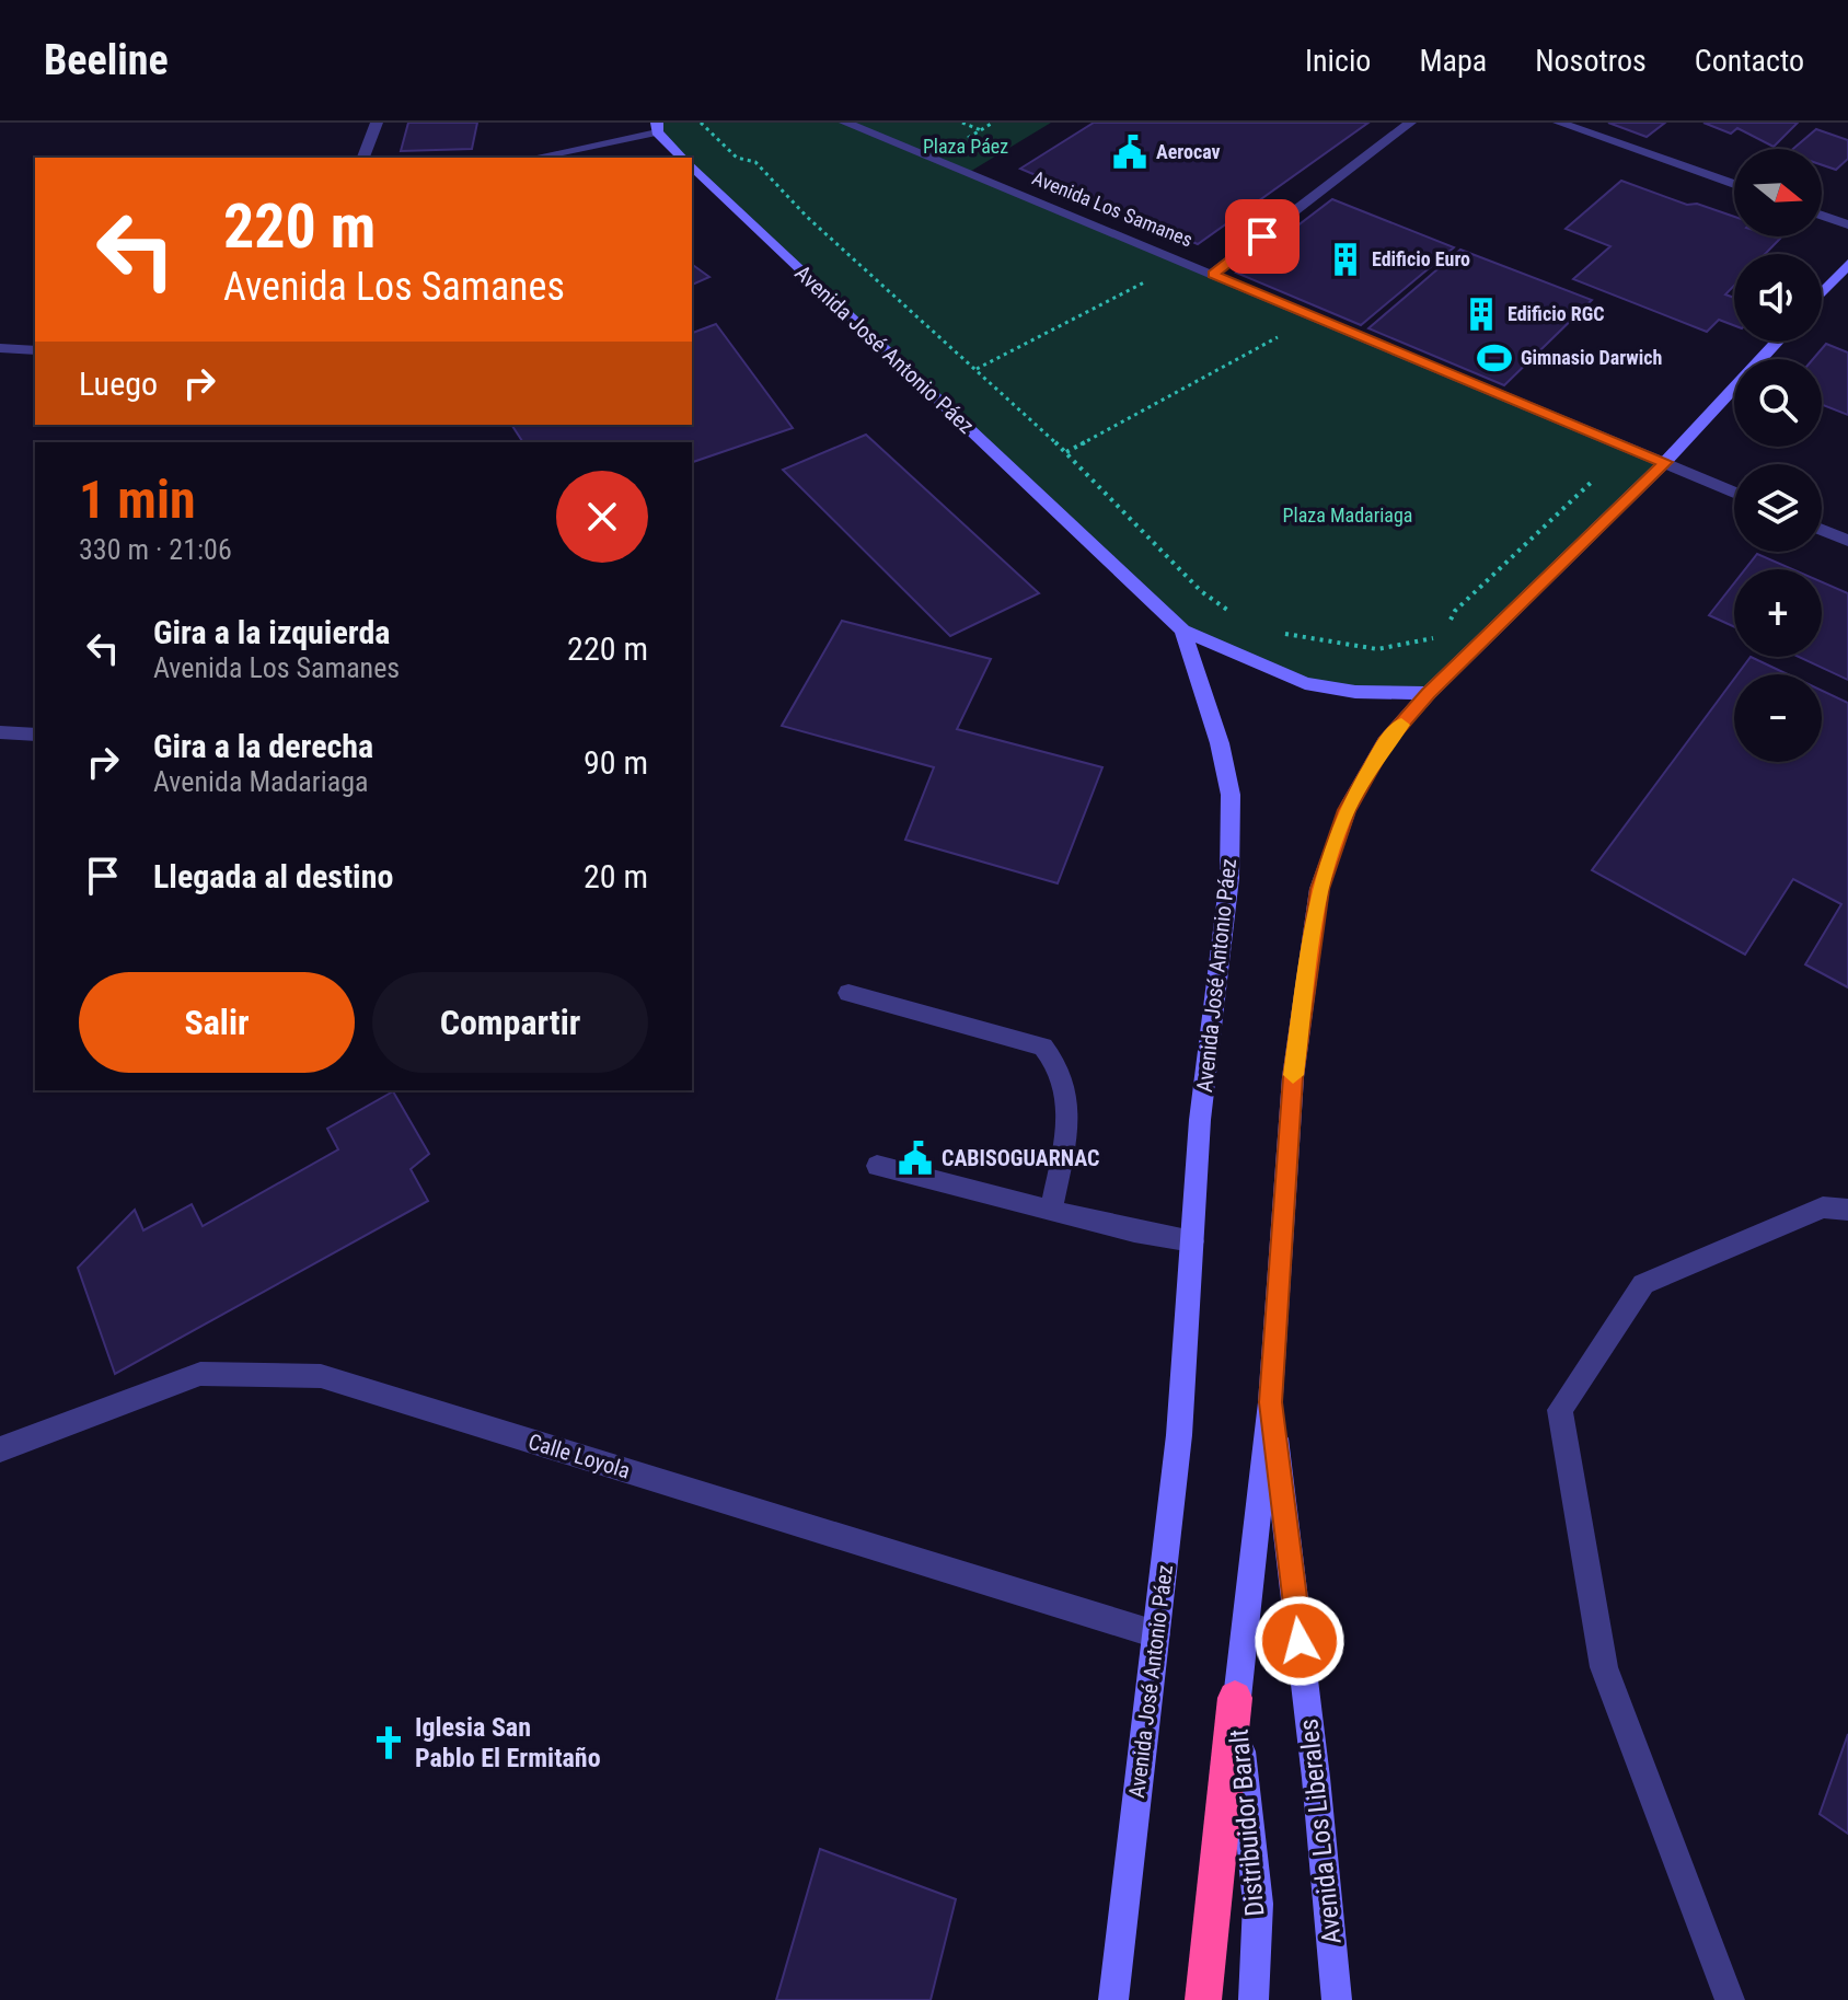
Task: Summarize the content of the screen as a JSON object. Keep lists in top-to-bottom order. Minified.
{"streets":{"main road":["Avenida José Antonio Páez","Distribuidor Baralt","Avenida Los Liberales"],"street":["Avenida Los Samanes","Calle Loyola"]},"crossings":[["Avenida Los Samanes","Avenida Los Liberales"],["Avenida José Antonio Páez","Calle Loyola"],["Distribuidor Baralt","Avenida Los Liberales"]],"parks":["Plaza Páez","Plaza Madariaga"],"places":{"public building":["Aerocav","CABISOGUARNAC"],"building":["Edificio Euro","Edificio RGC"],"sports":["Gimnasio Darwich"],"church":["Iglesia San Pablo El Ermitaño"]},"north":"right","page":{"header":"Beeline","nav":["Inicio","Mapa","Nosotros","Contacto"],"map_buttons":["+","−"],"turn":["220 m","Avenida Los Samanes"],"then":"Luego","heading":["1 min","330 m · 21:06"],"list":[{"name":"Gira a la izquierda","note":"Avenida Los Samanes","value":"220 m"},{"name":"Gira a la derecha","note":"Avenida Madariaga","value":"90 m"},{"name":"Llegada al destino","value":"20 m"}],"buttons":["Salir","Compartir"]}}
